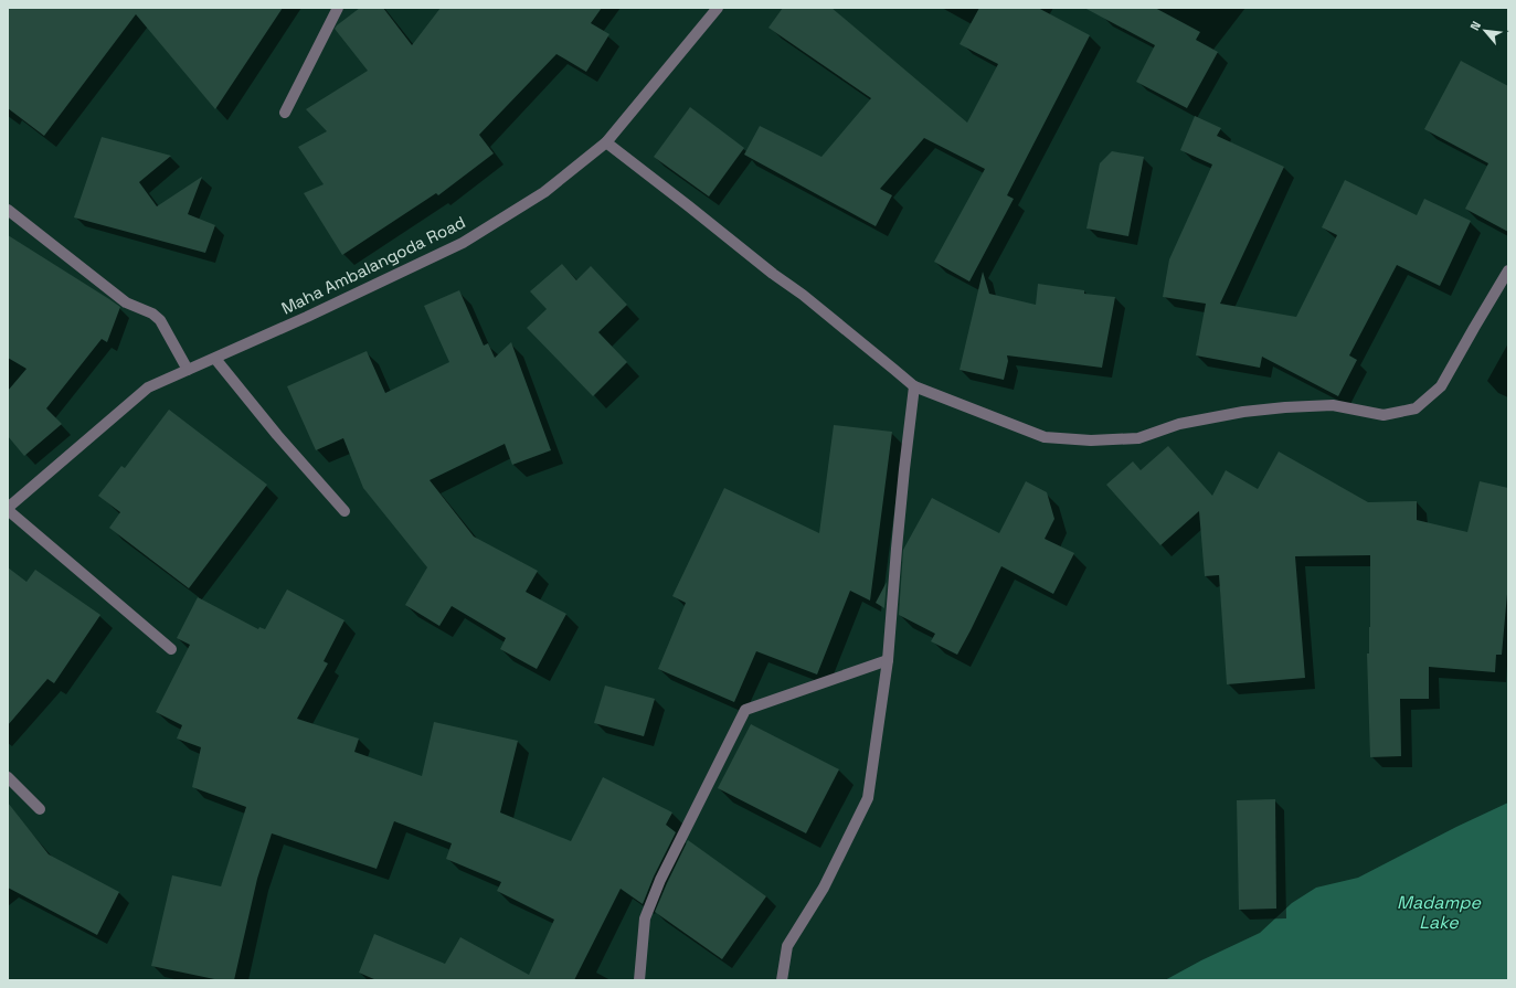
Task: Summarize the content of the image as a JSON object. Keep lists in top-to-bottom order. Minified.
{"streets":{"street":["Maha Ambalangoda Road"]},"water":["Madampe Lake"],"north":"top left"}
